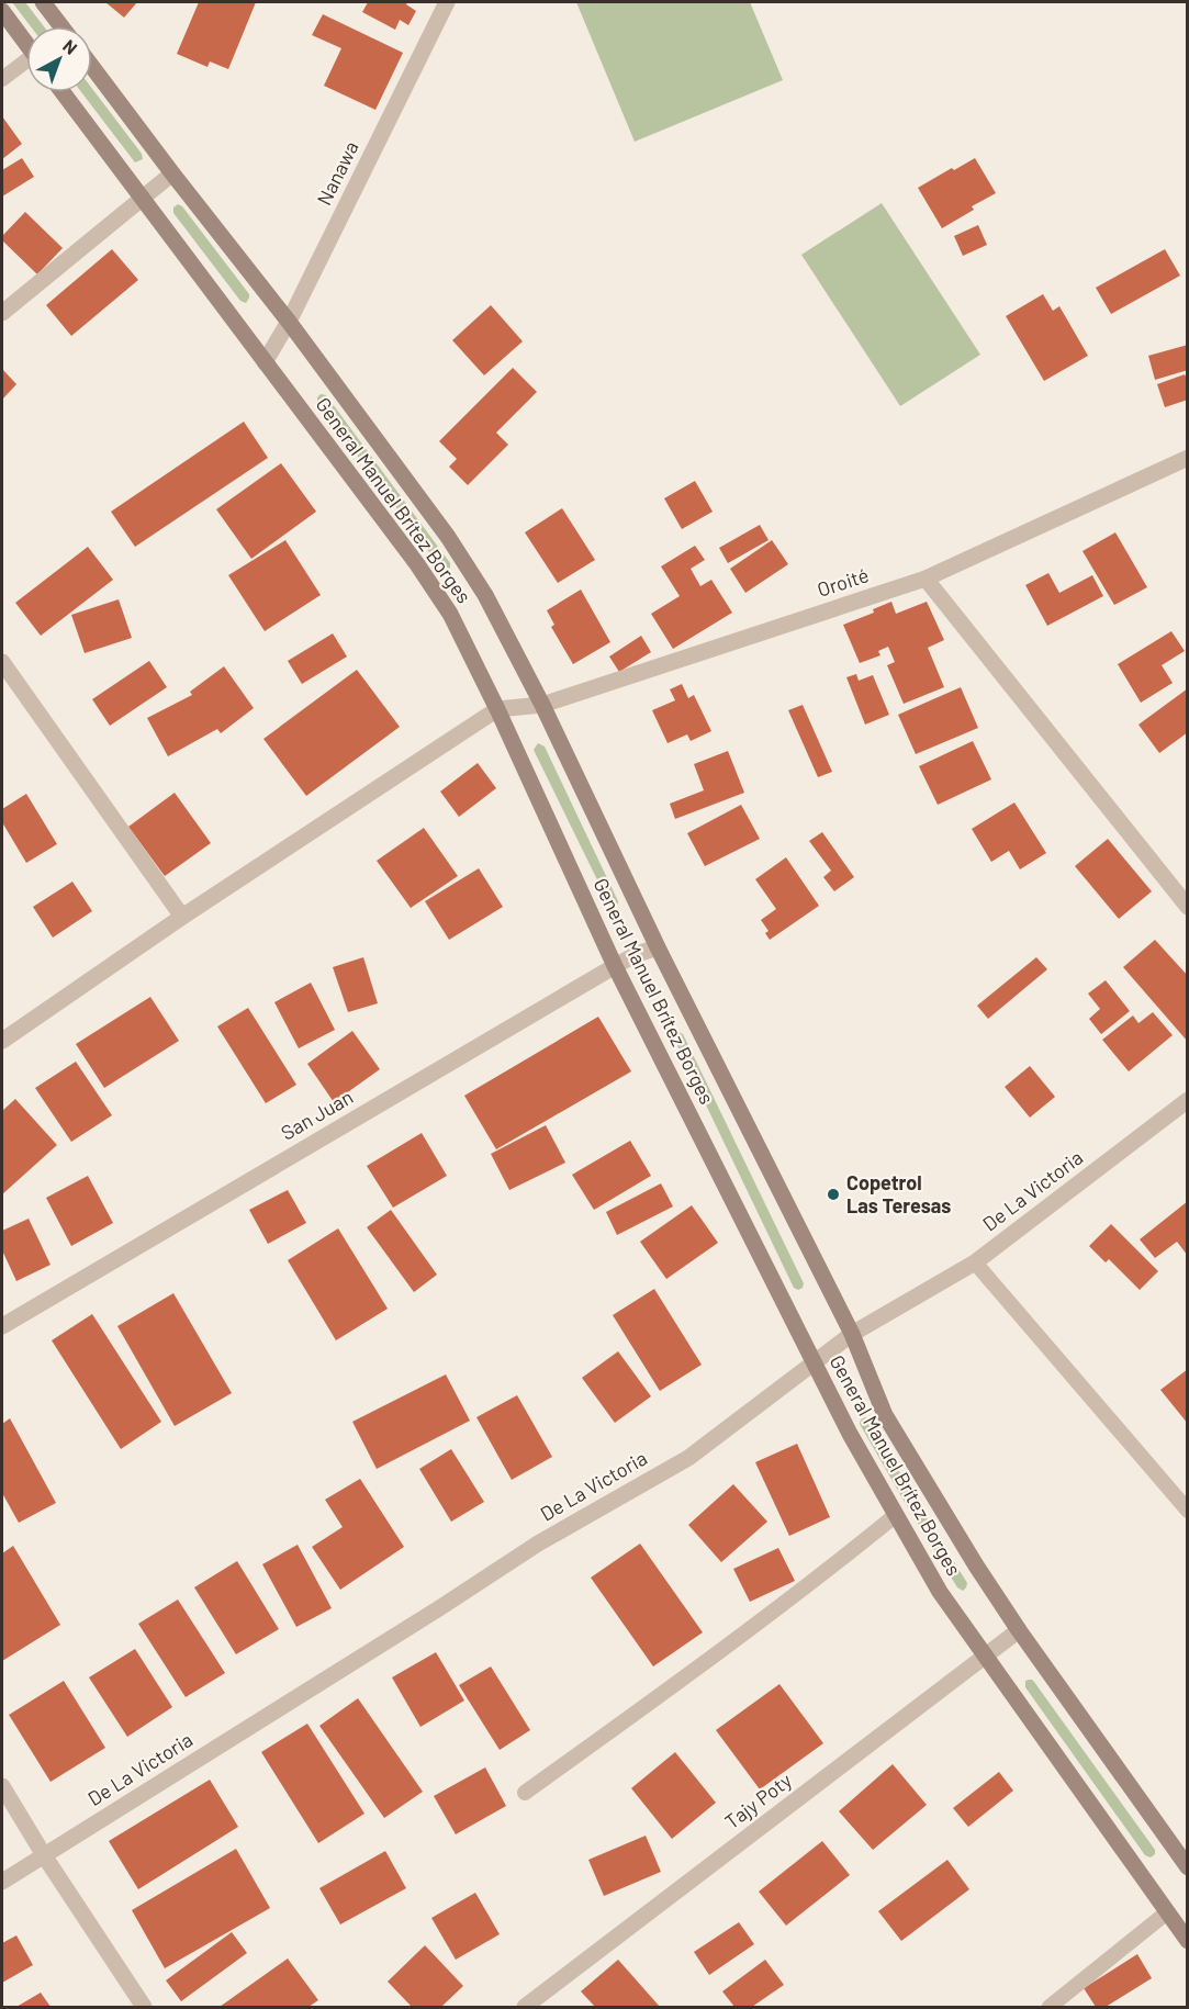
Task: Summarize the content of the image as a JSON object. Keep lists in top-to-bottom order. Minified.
{"streets":{"main road":["General Manuel Brítez Borges"],"street":["Nanawa","Oroité","San Juan","De La Victoria","Tajy Poty"]},"crossings":[["Nanawa","General Manuel Brítez Borges"],["General Manuel Brítez Borges","Oroité"],["General Manuel Brítez Borges","San Juan"],["General Manuel Brítez Borges","De La Victoria"],["General Manuel Brítez Borges","Tajy Poty"]],"places":["Copetrol Las Teresas"],"north":"top right"}
